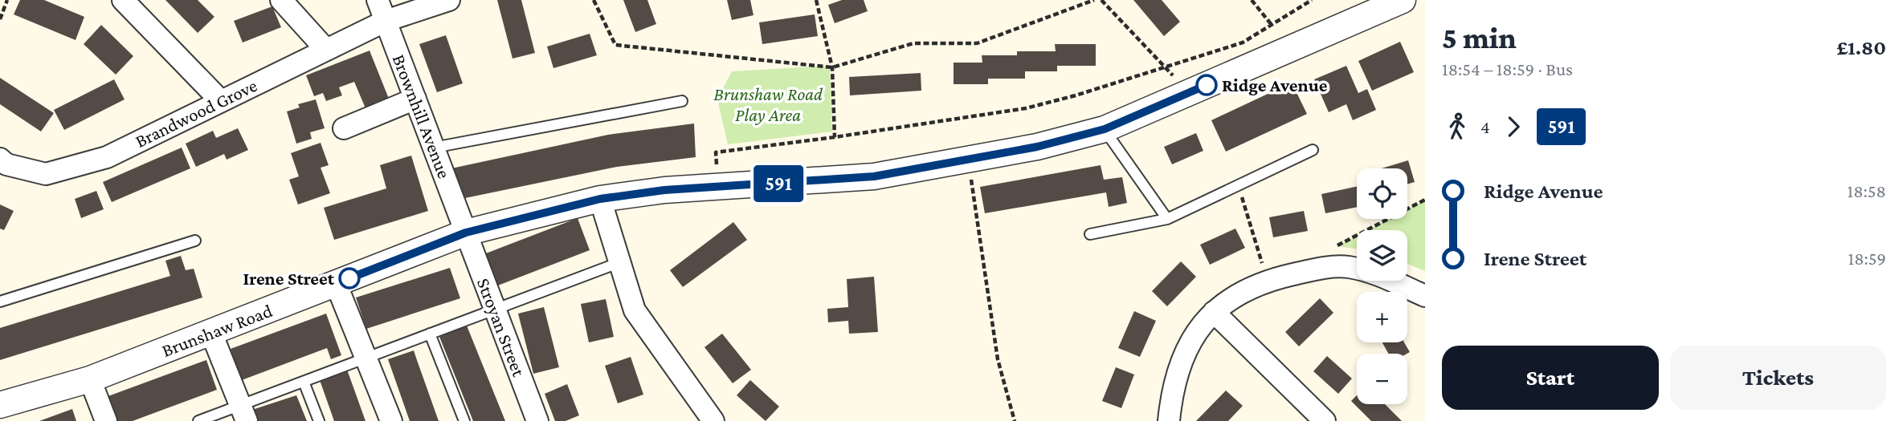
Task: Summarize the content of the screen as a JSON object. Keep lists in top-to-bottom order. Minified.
{"streets":{"street":["Brandwood Grove","Brownhill Avenue","Stroyan Street","Brunshaw Road"]},"crossings":[["Brandwood Grove","Brownhill Avenue"],["Brownhill Avenue","Stroyan Street"],["Brownhill Avenue","Brunshaw Road"],["Stroyan Street","Brunshaw Road"]],"parks":["Brunshaw Road Play Area"],"places":["Ridge Avenue","Irene Street"],"lines":["bus line 591"],"page":{"on_map":"591","heading":["5 min","18:54 – 18:59 · Bus","£1.80"],"legs":["4","591"],"list":[{"name":"Ridge Avenue","value":"18:58"},{"name":"Irene Street","value":"18:59"}],"map_buttons":["+","−"],"buttons":["Start","Tickets"]}}
